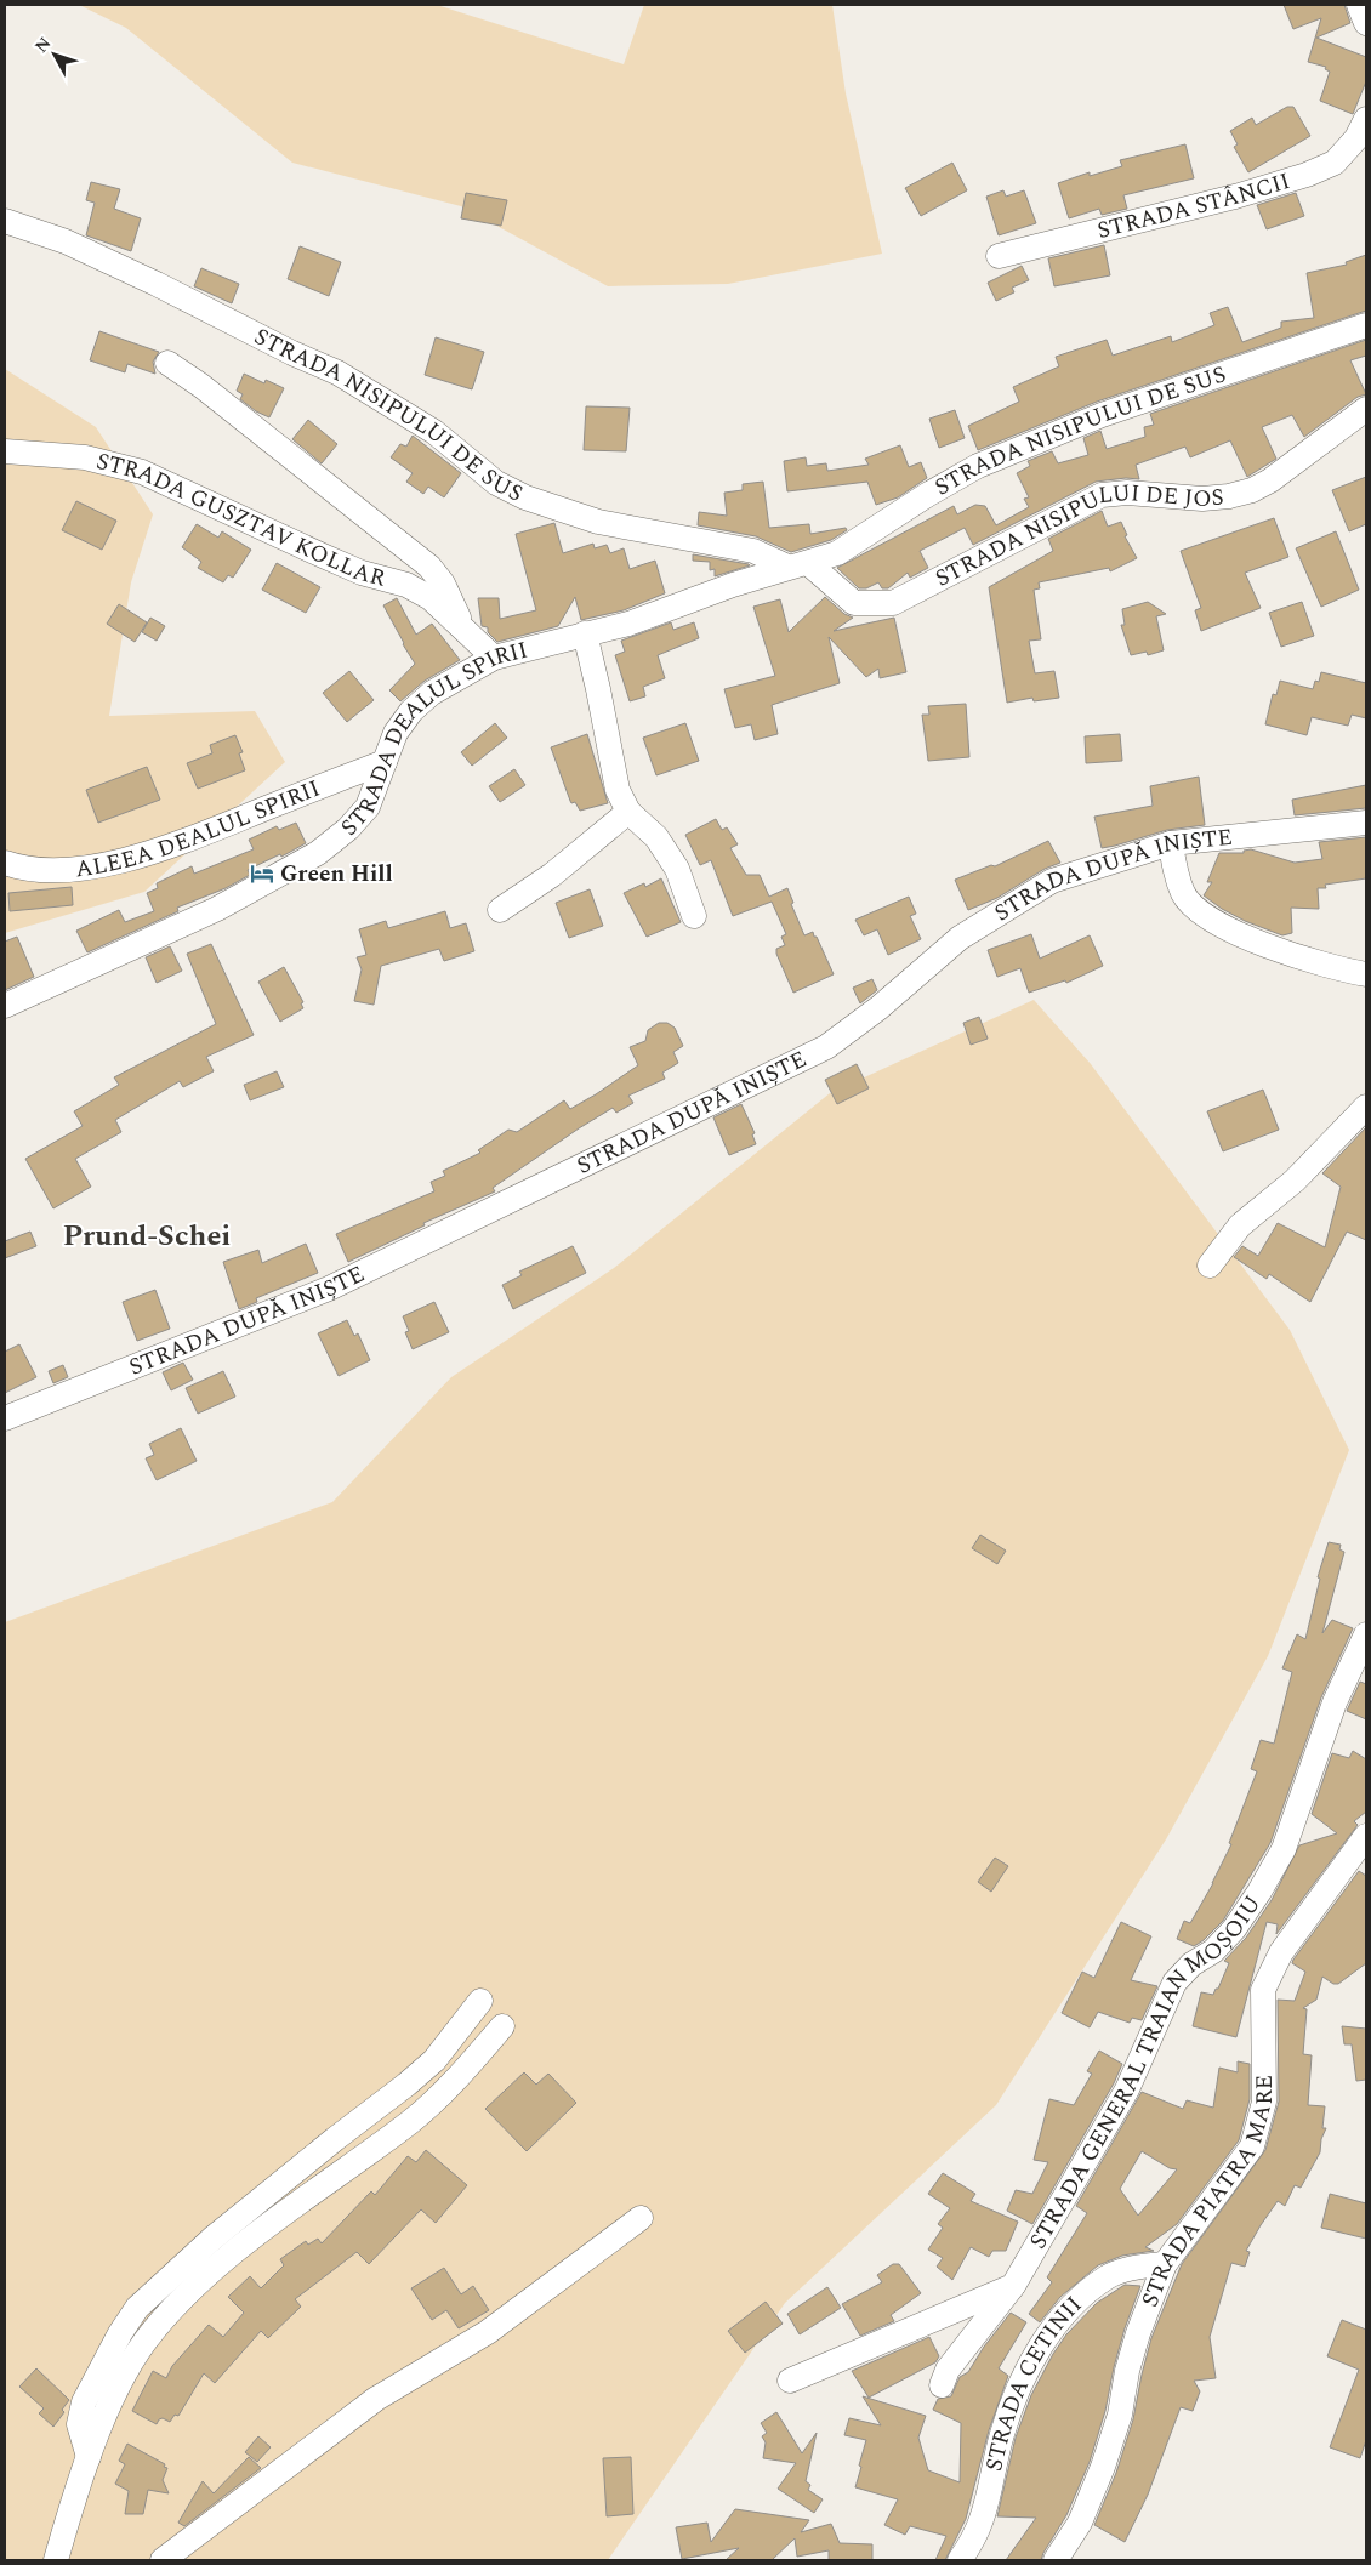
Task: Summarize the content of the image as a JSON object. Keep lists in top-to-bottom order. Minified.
{"streets":{"street":["STRADA STÂNCII","STRADA NISIPULUI DE SUS","STRADA GUSZTAV KOLLAR","STRADA NISIPULUI DE JOS","STRADA DEALUL SPIRII","ALEEA DEALUL SPIRII","STRADA DUPĂ INIȘTE","STRADA GENERAL TRAIAN MOȘOIU","STRADA PIATRA MARE","STRADA CETINII"]},"crossings":[["STRADA NISIPULUI DE SUS","STRADA NISIPULUI DE JOS"],["STRADA NISIPULUI DE SUS","STRADA DEALUL SPIRII"],["STRADA GUSZTAV KOLLAR","STRADA DEALUL SPIRII"],["STRADA NISIPULUI DE JOS","STRADA DEALUL SPIRII"],["STRADA DEALUL SPIRII","ALEEA DEALUL SPIRII"],["STRADA PIATRA MARE","STRADA CETINII"]],"districts":["Prund-Schei"],"places":{"hotel":["Green Hill"]},"north":"top left"}
